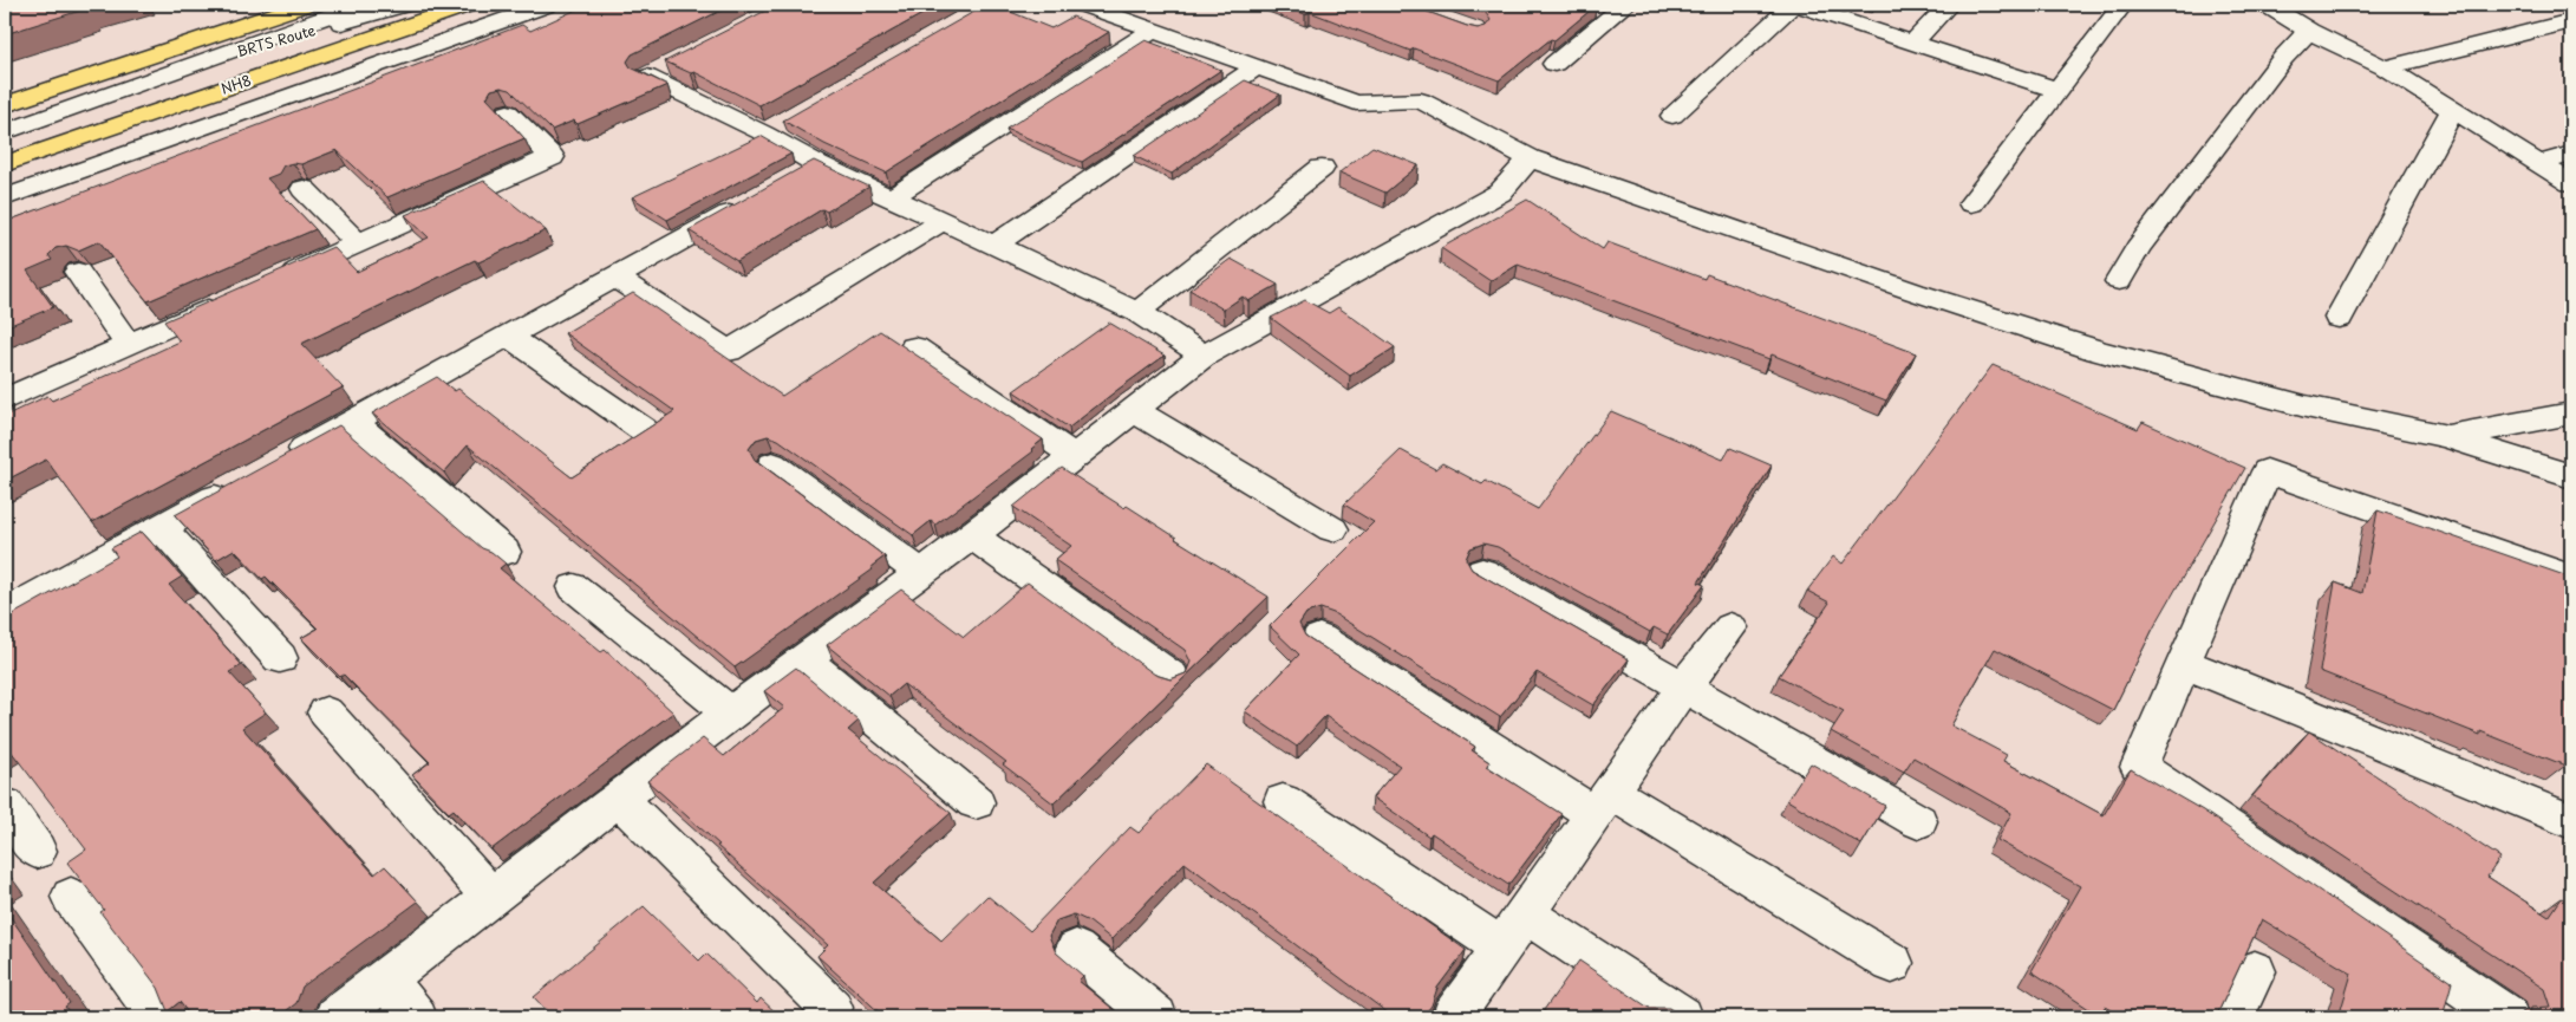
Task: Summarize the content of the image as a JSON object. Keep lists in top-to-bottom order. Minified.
{"streets":{"main road":["NH8"],"street":["BRTS Route"]}}
